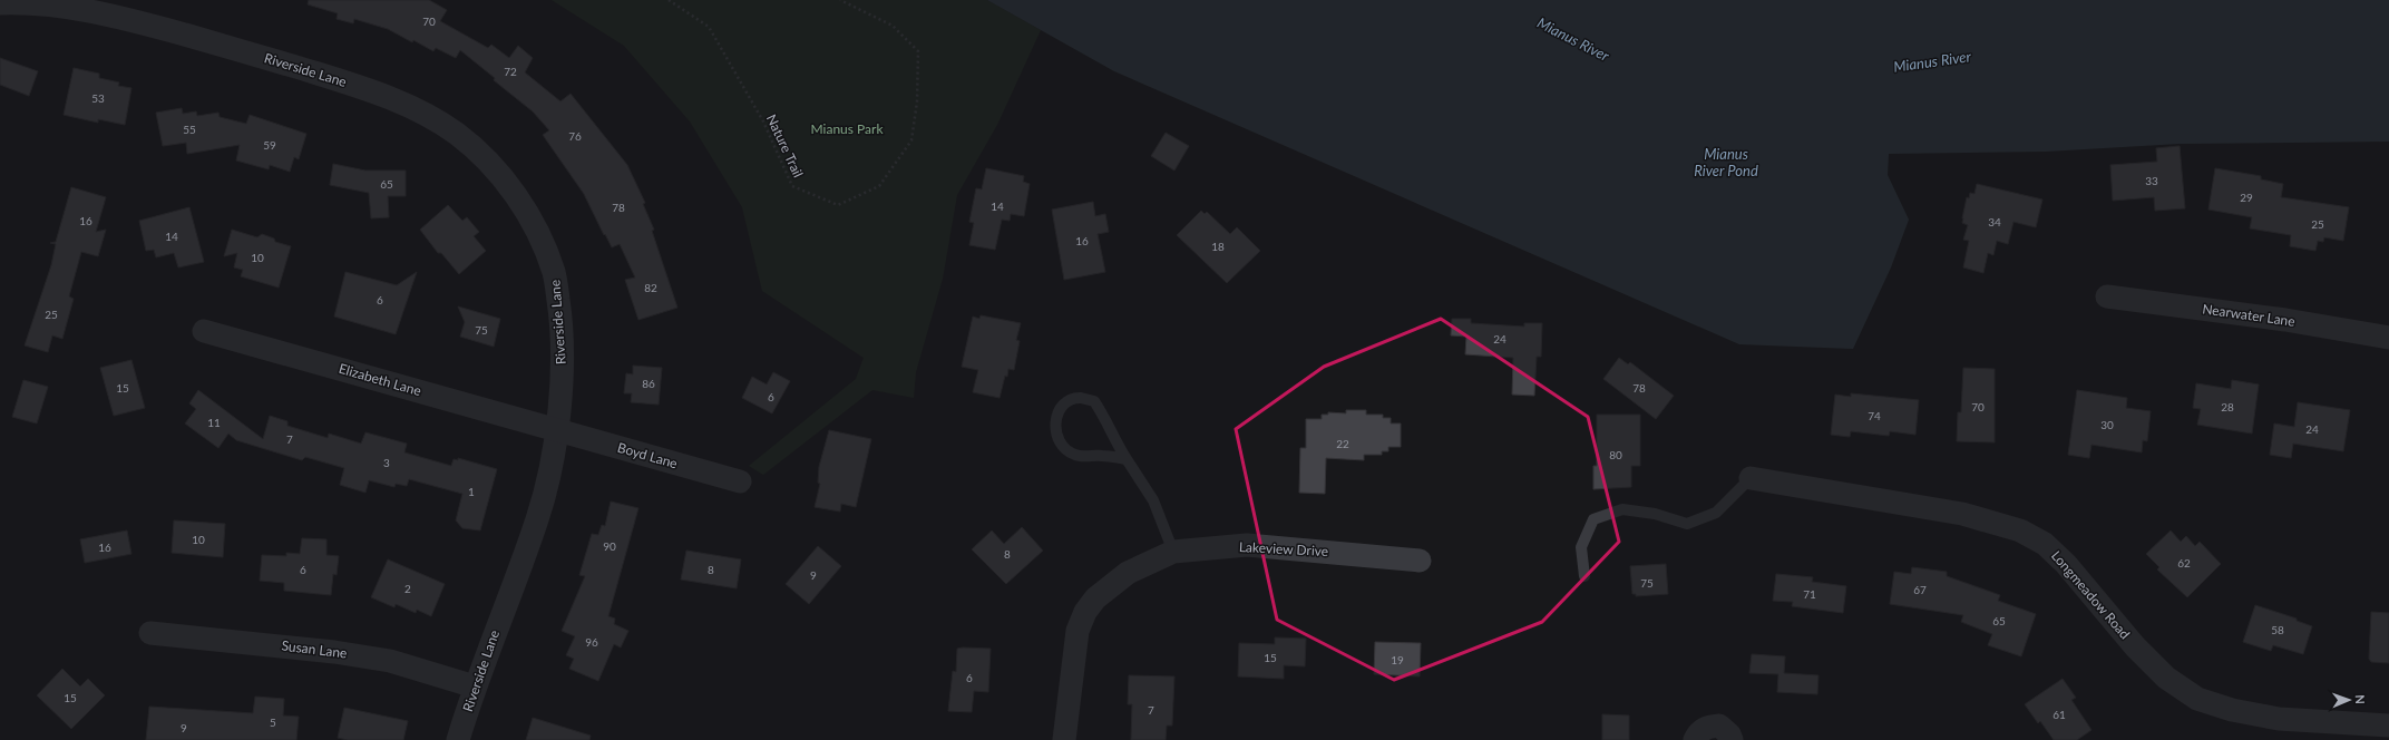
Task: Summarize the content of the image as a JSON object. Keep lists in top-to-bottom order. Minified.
{"streets":{"street":["Riverside Lane","Nearwater Lane","Elizabeth Lane","Boyd Lane","Lakeview Drive","Longmeadow Road","Susan Lane"],"path":["Nature Trail"]},"crossings":[["Riverside Lane","Elizabeth Lane"],["Riverside Lane","Boyd Lane"],["Riverside Lane","Susan Lane"],["Elizabeth Lane","Boyd Lane"]],"water":["Mianus River","Mianus River Pond"],"parks":["Mianus Park"],"house_numbers":["70","72","53","55","76","59","33","65","29","14","78","16","34","25","14","16","18","10","82","6","25","75","24","86","15","78","6","70","28","74","11","30","24","7","22","80","3","1","10","90","16","8","62","6","8","9","75","2","67","71","65","58","96","15","19","6","15","7","61","5","9"],"north":"right"}
